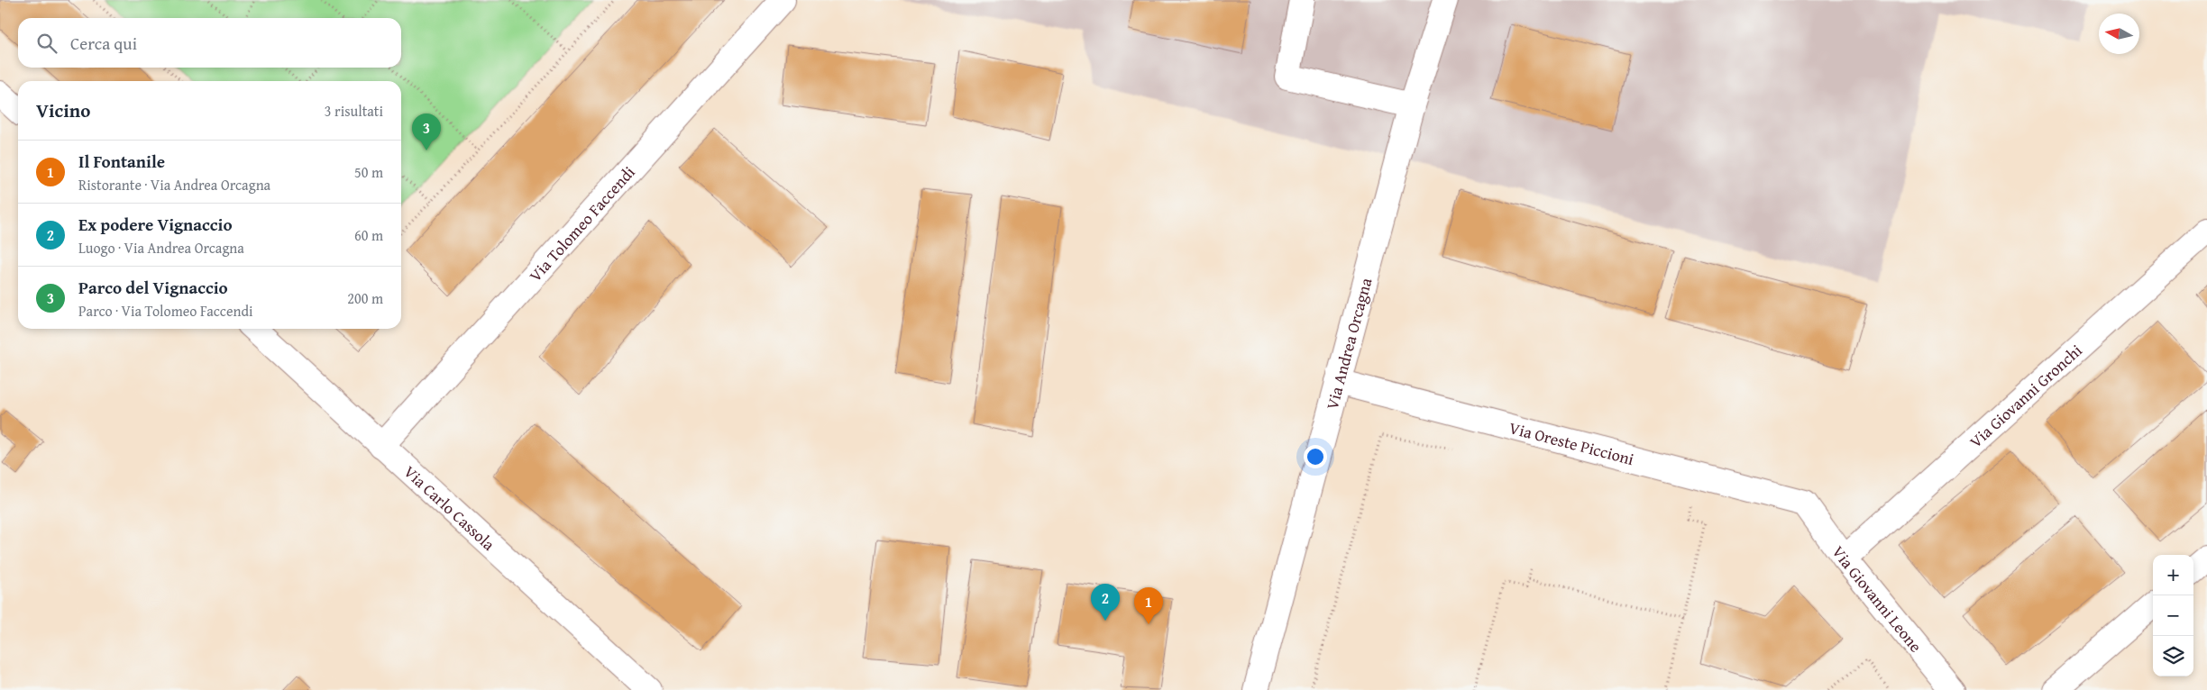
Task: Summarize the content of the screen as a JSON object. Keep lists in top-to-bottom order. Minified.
{"streets":{"street":["Via Tolomeo Faccendi","Via Andrea Orcagna","Via Giovanni Gronchi","Via Oreste Piccioni","Via Carlo Cassola","Via Giovanni Leone"]},"crossings":[["Via Tolomeo Faccendi","Via Carlo Cassola"],["Via Andrea Orcagna","Via Oreste Piccioni"],["Via Giovanni Gronchi","Via Giovanni Leone"],["Via Oreste Piccioni","Via Giovanni Leone"]],"north":"left","page":{"search":"Cerca qui","heading":["Vicino","3 risultati"],"pins":["3","2","1"],"list":[{"mark":"1","name":"Il Fontanile","note":"Ristorante · Via Andrea Orcagna","value":"50 m"},{"mark":"2","name":"Ex podere Vignaccio","note":"Luogo · Via Andrea Orcagna","value":"60 m"},{"mark":"3","name":"Parco del Vignaccio","note":"Parco · Via Tolomeo Faccendi","value":"200 m"}],"map_buttons":["+","−"]}}
